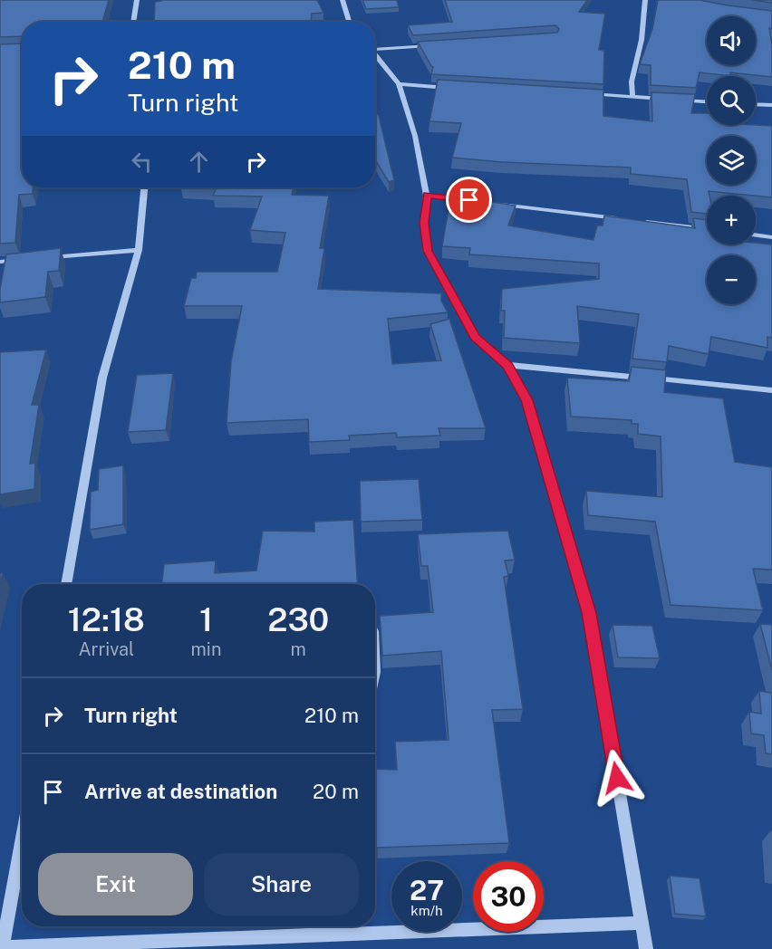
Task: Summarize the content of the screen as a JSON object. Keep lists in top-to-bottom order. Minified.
{"page":{"map_buttons":["+","−"],"turn":["210 m","Turn right"],"eta":["12:18","Arrival","1","min","230","m"],"list":[{"name":"Turn right","value":"210 m"},{"name":"Arrive at destination","value":"20 m"}],"buttons":["Exit","Share"],"speed":"27 km/h","limit":"30"}}
